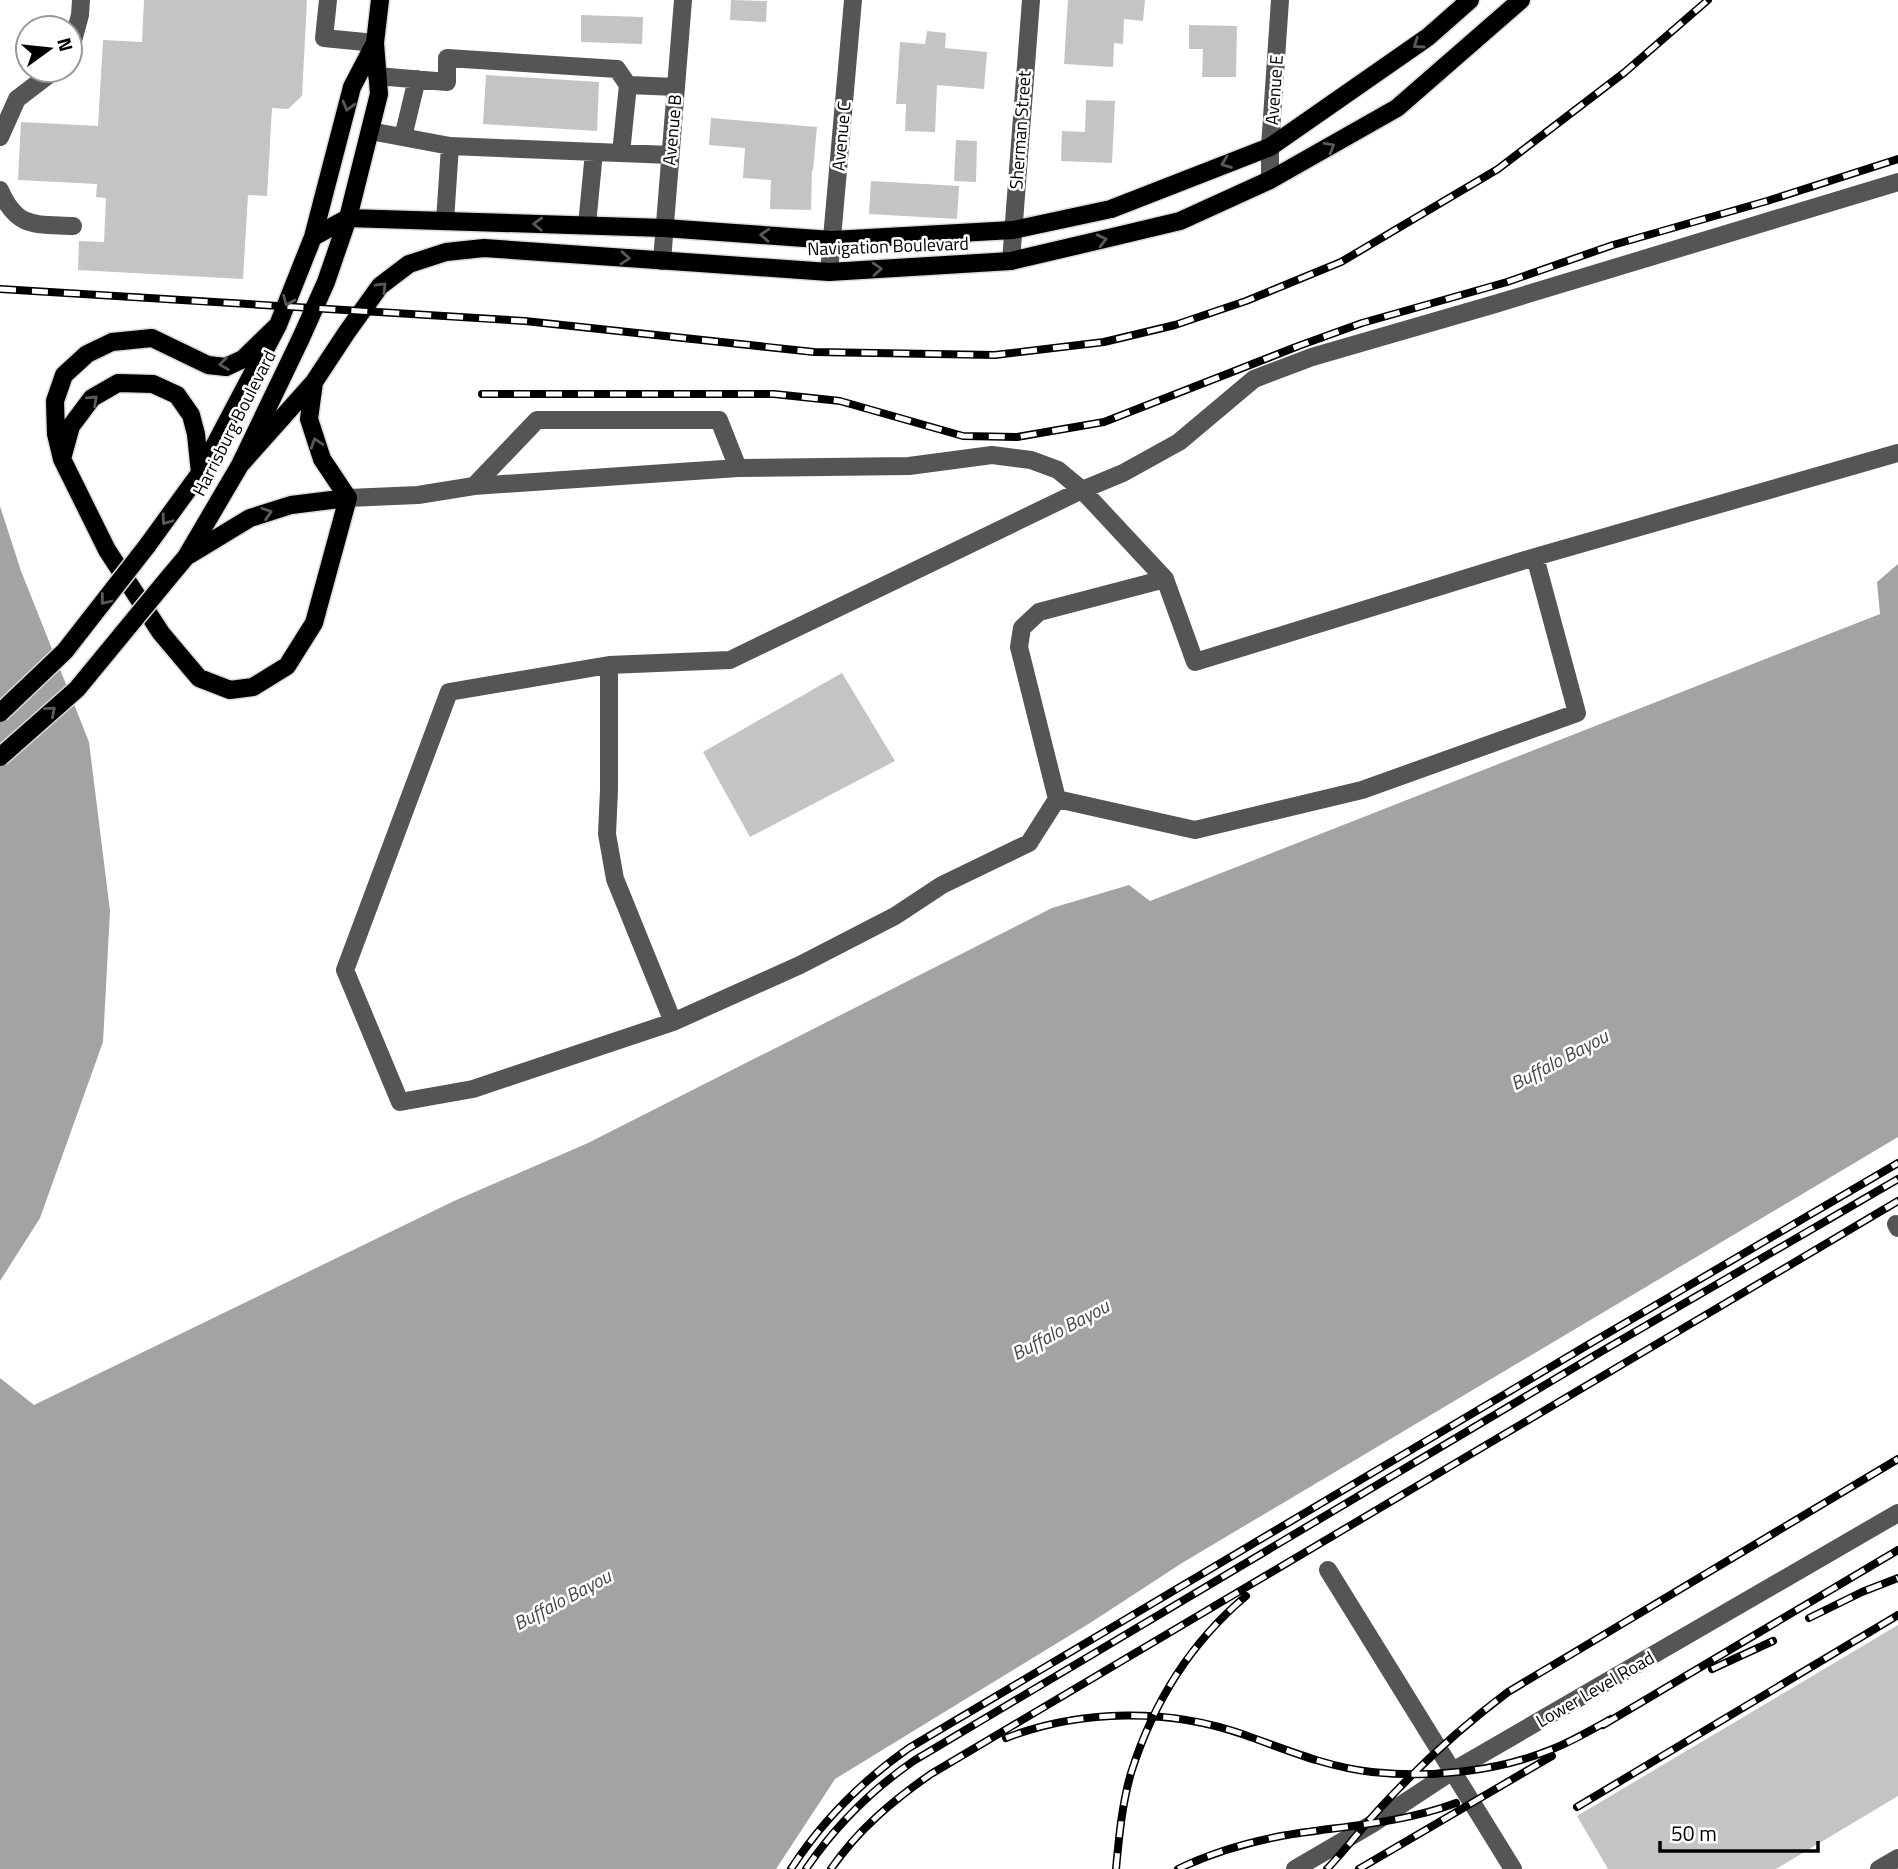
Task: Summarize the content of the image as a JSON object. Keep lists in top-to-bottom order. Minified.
{"streets":{"main road":["Navigation Boulevard","Harrisburg Boulevard"],"street":["Avenue E","Avenue B","Sherman Street","Avenue C","Lower Level Road"]},"crossings":[["Avenue E","Navigation Boulevard"],["Avenue B","Navigation Boulevard"],["Sherman Street","Navigation Boulevard"],["Avenue C","Navigation Boulevard"],["Navigation Boulevard","Harrisburg Boulevard"]],"water":["Buffalo Bayou"],"scale_bar":"50 m","north":"right"}
